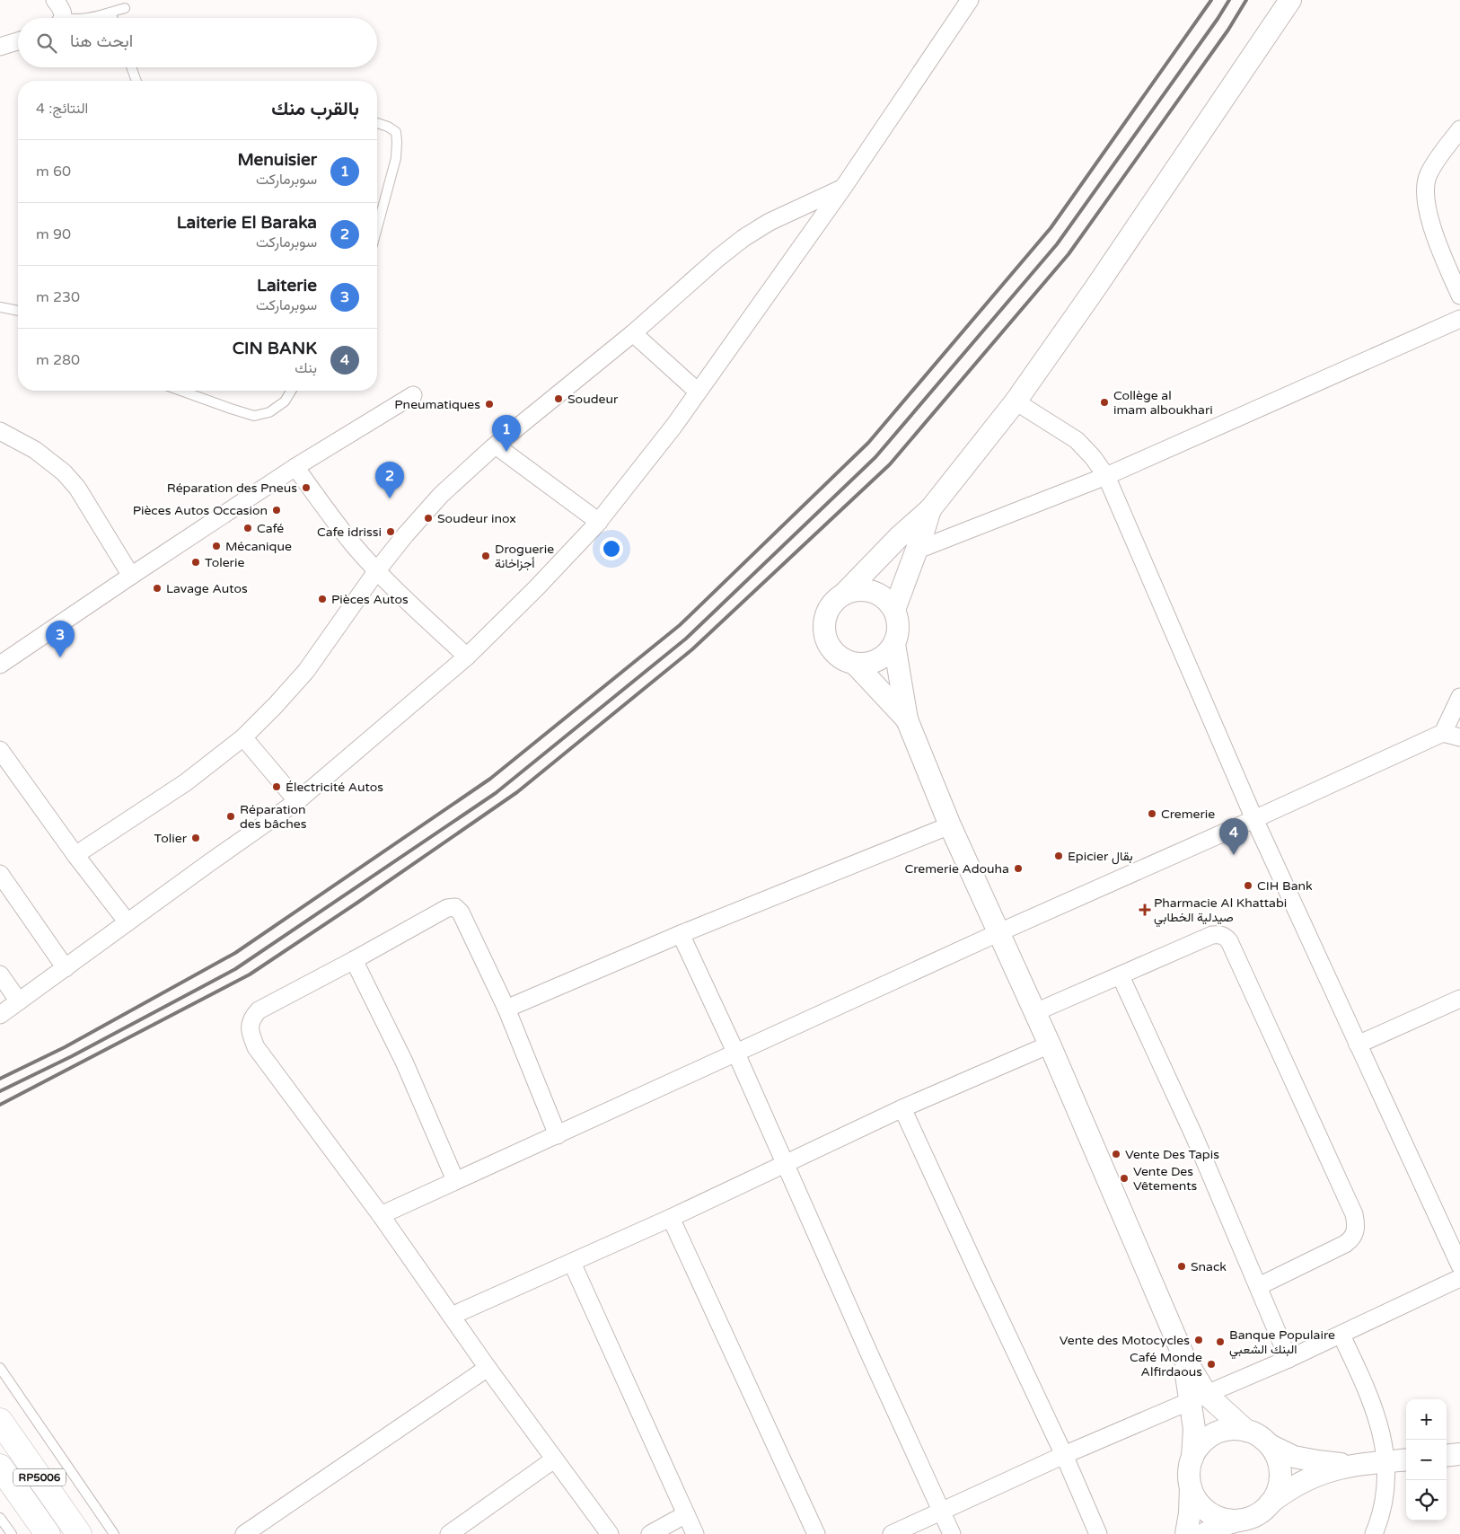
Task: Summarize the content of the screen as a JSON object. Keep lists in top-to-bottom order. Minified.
{"streets":{"main road":["RP5006"]},"places":{"other":["Soudeur","Collège al imam alboukhari","Pneumatiques","Réparation des Pneus","Pièces Autos Occasion","Soudeur inox","Café","Cafe idrissi","Mécanique","Droguerie أجزاخانة","Tolerie","Lavage Autos","Pièces Autos","Électricité Autos","Cremerie","Réparation des bâches","Tolier","Epicier بقال","Cremerie Adouha","CIH Bank","Vente Des Tapis","Vente Des Vêtements","Snack","Vente des Motocycles","Banque Populaire البنك الشعبي","Café Monde Alfirdaous"],"health":["Pharmacie Al Khattabi صيدلية الخطابي"]},"page":{"search":"ابحث هنا","heading":["بالقرب منك","النتائج: 4"],"list":[{"mark":"1","name":"Menuisier","note":"سوبرماركت","value":"60 m"},{"mark":"2","name":"Laiterie El Baraka","note":"سوبرماركت","value":"90 m"},{"mark":"3","name":"Laiterie","note":"سوبرماركت","value":"230 m"},{"mark":"4","name":"CIN BANK","note":"بنك","value":"280 m"}],"pins":["1","2","3","4"],"map_buttons":["+","−"]}}
